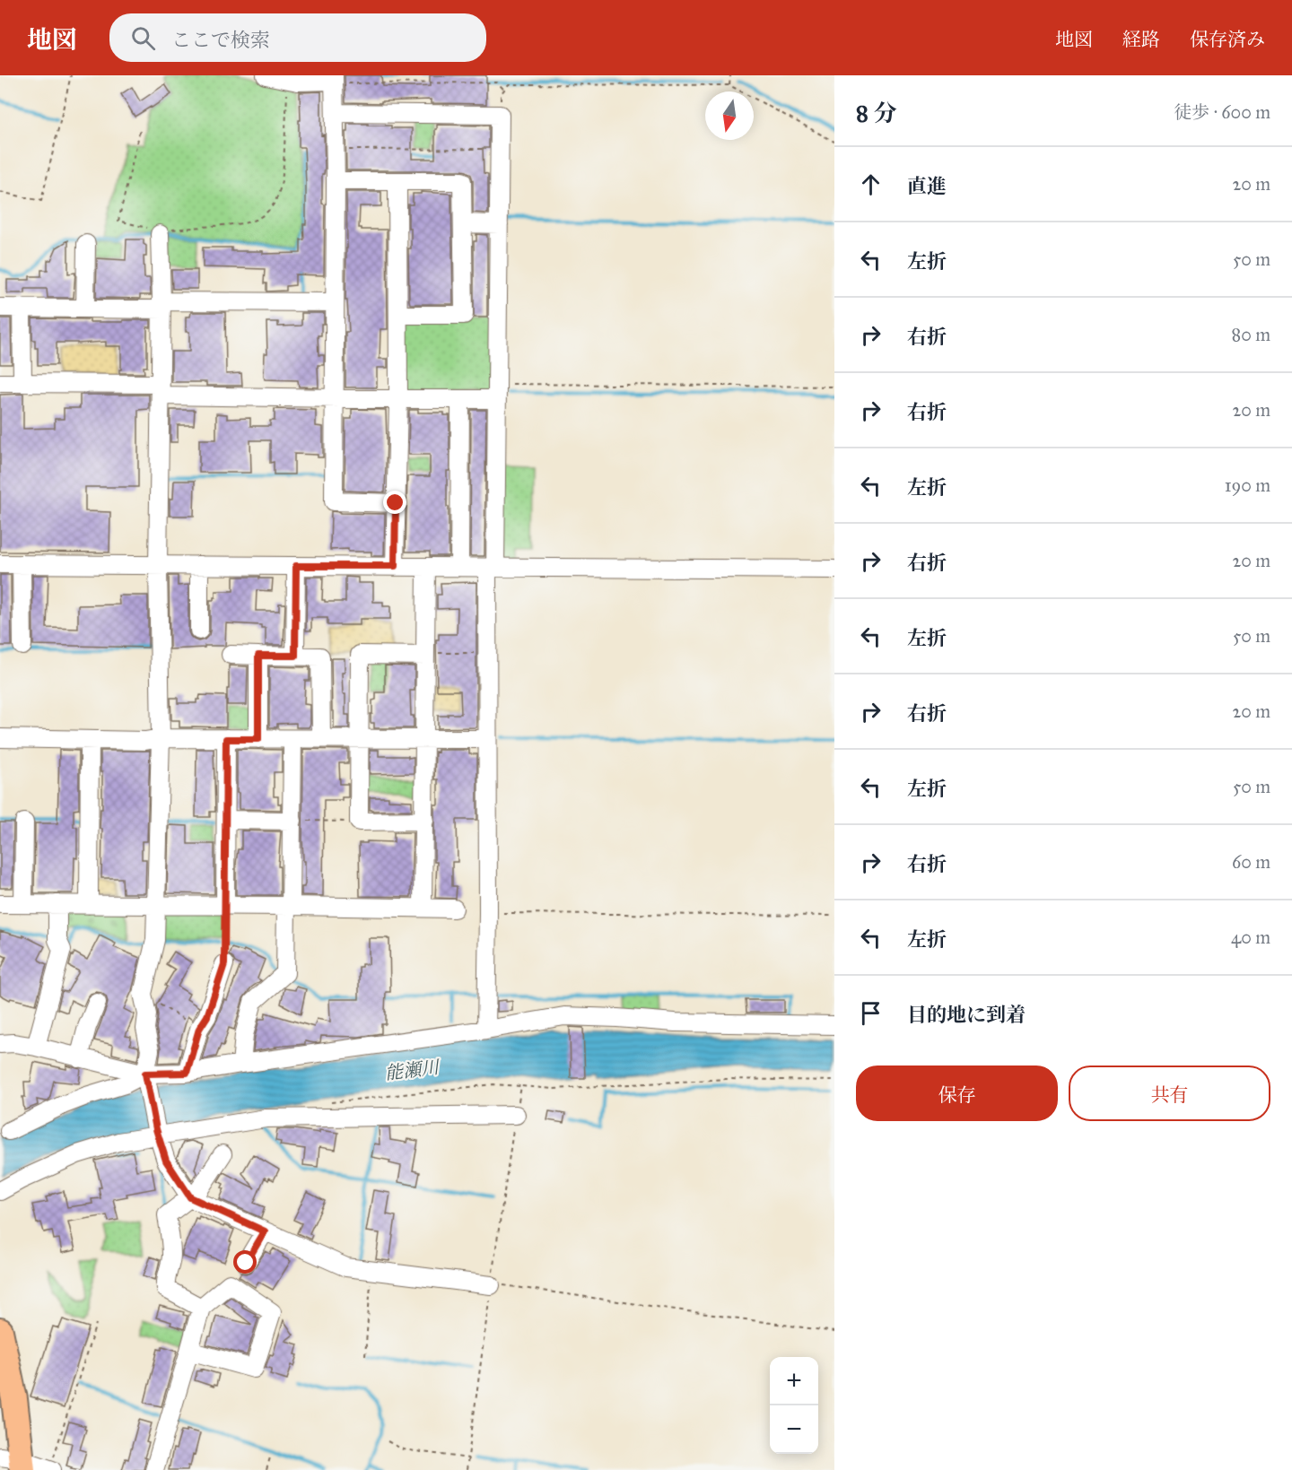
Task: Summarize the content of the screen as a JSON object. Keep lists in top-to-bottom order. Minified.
{"water":["能瀬川"],"north":"bottom","page":{"header":"地図","search":"ここで検索","nav":["地図","経路","保存済み"],"heading":["8 分","徒歩 · 600 m"],"list":[["直進","20 m"],["左折","50 m"],["右折","80 m"],["右折","20 m"],["左折","190 m"],["右折","20 m"],["左折","50 m"],["右折","20 m"],["左折","50 m"],["右折","60 m"],["左折","40 m"],"目的地に到着"],"buttons":["保存","共有"],"map_buttons":["+","−"]}}
